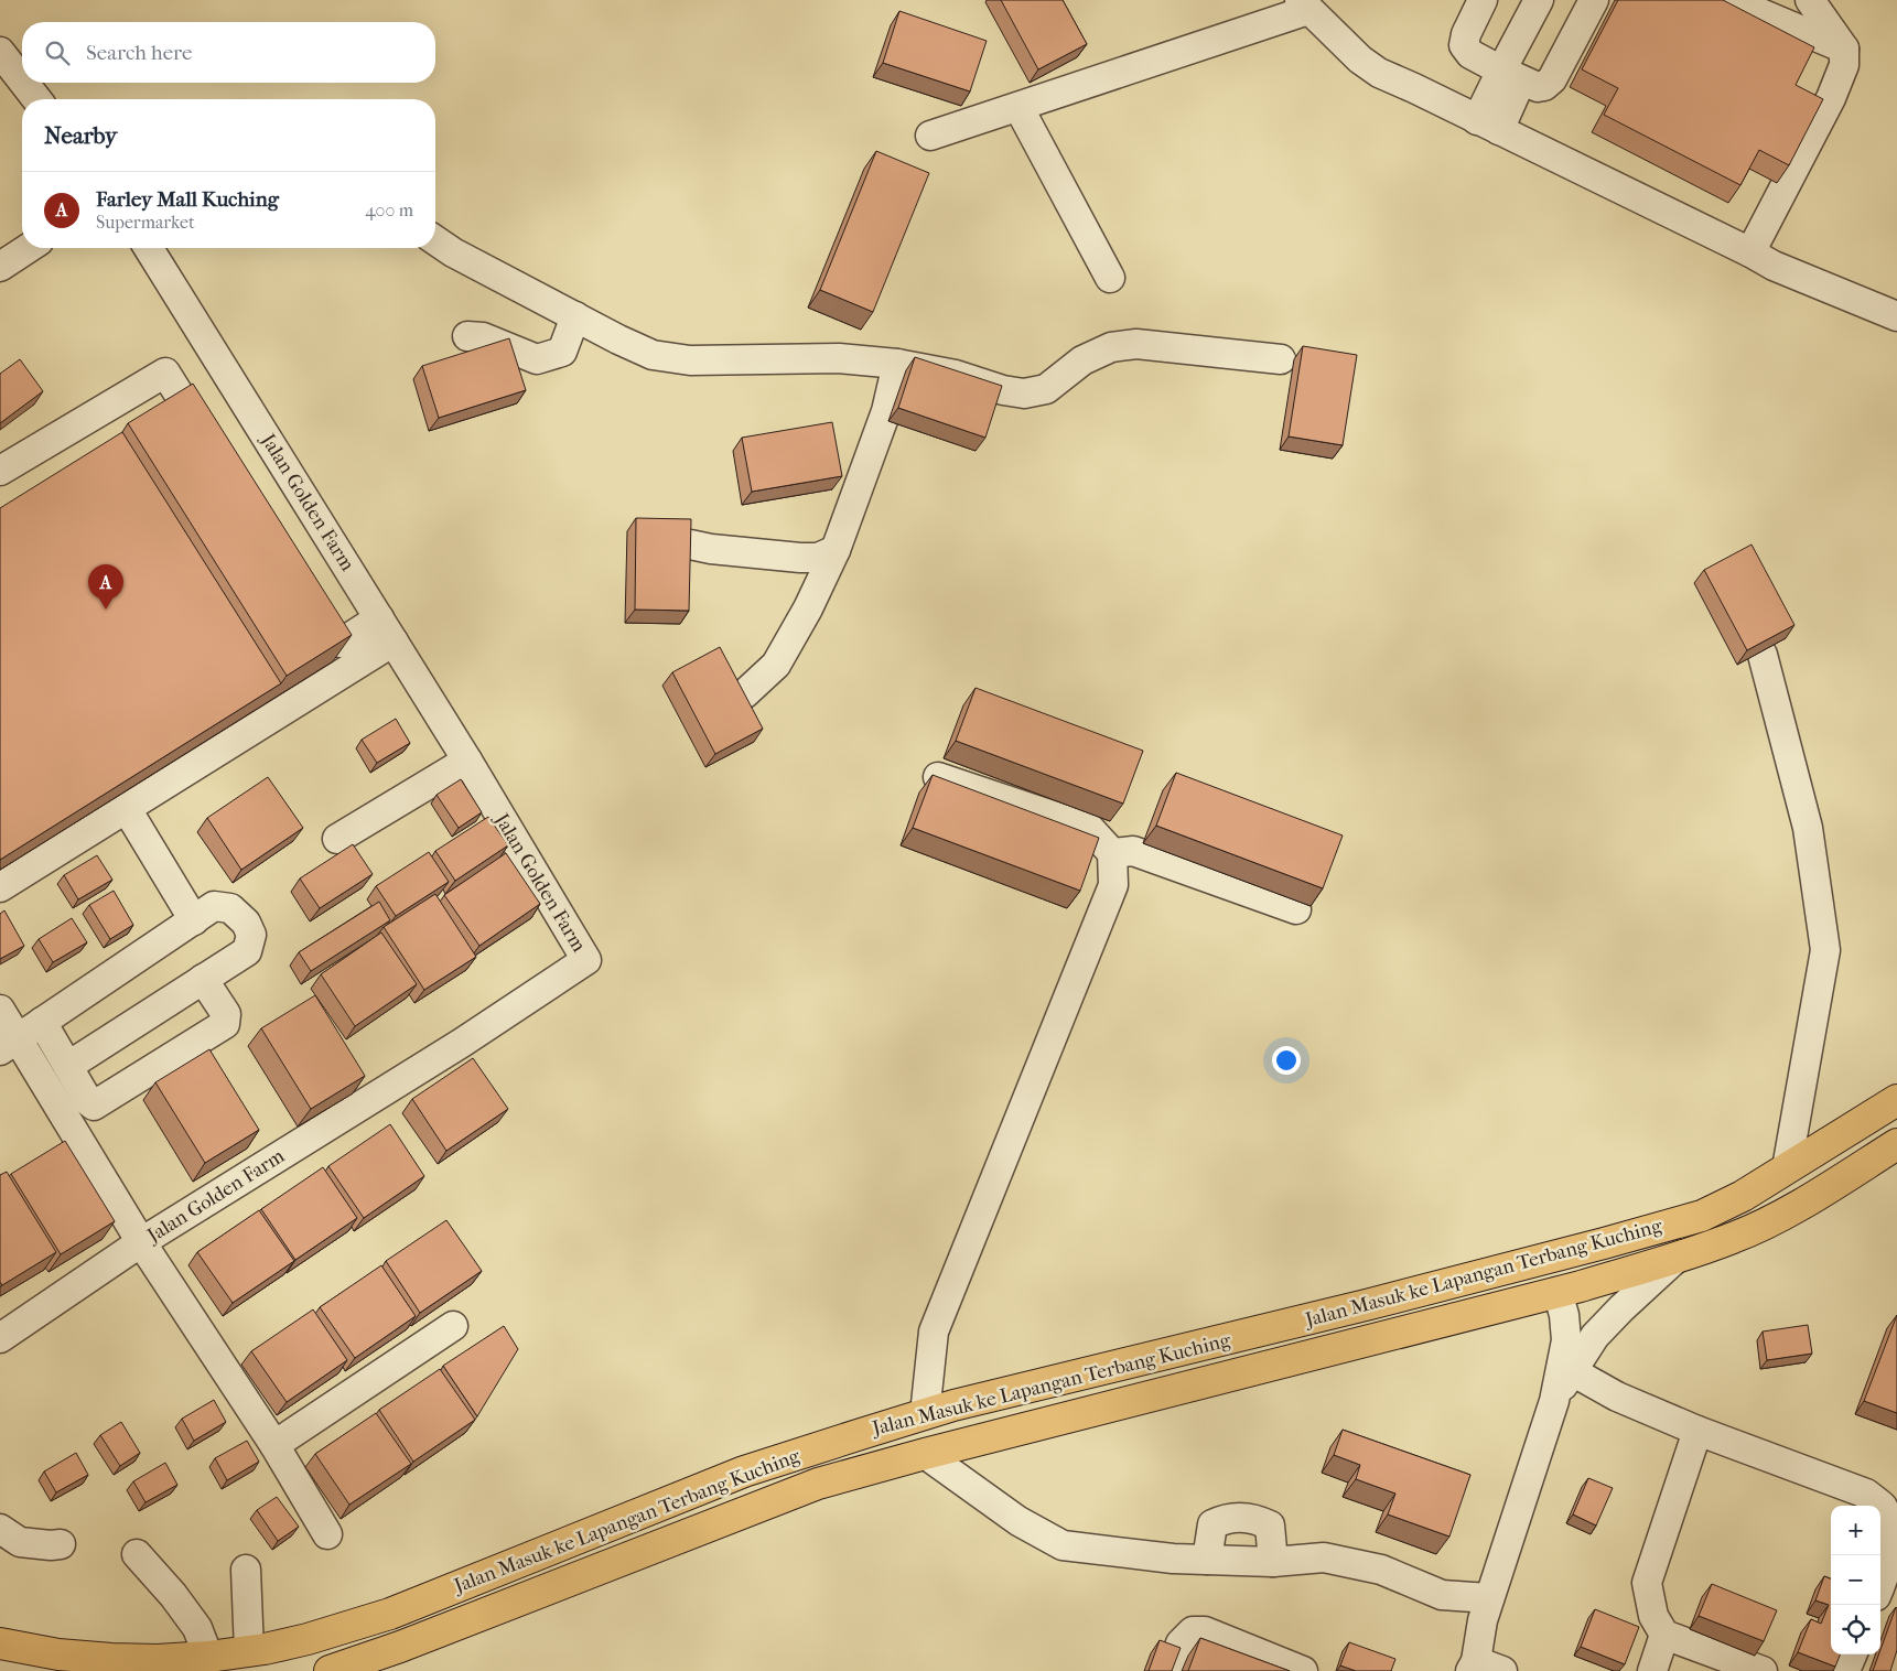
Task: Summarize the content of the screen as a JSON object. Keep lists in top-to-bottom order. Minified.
{"streets":{"highway":["Jalan Masuk ke Lapangan Terbang Kuching"],"street":["Jalan Golden Farm"]},"page":{"search":"Search here","heading":"Nearby","list":[{"mark":"A","name":"Farley Mall Kuching","note":"Supermarket","value":"400 m"}],"pins":"A","map_buttons":["+","−"]}}
